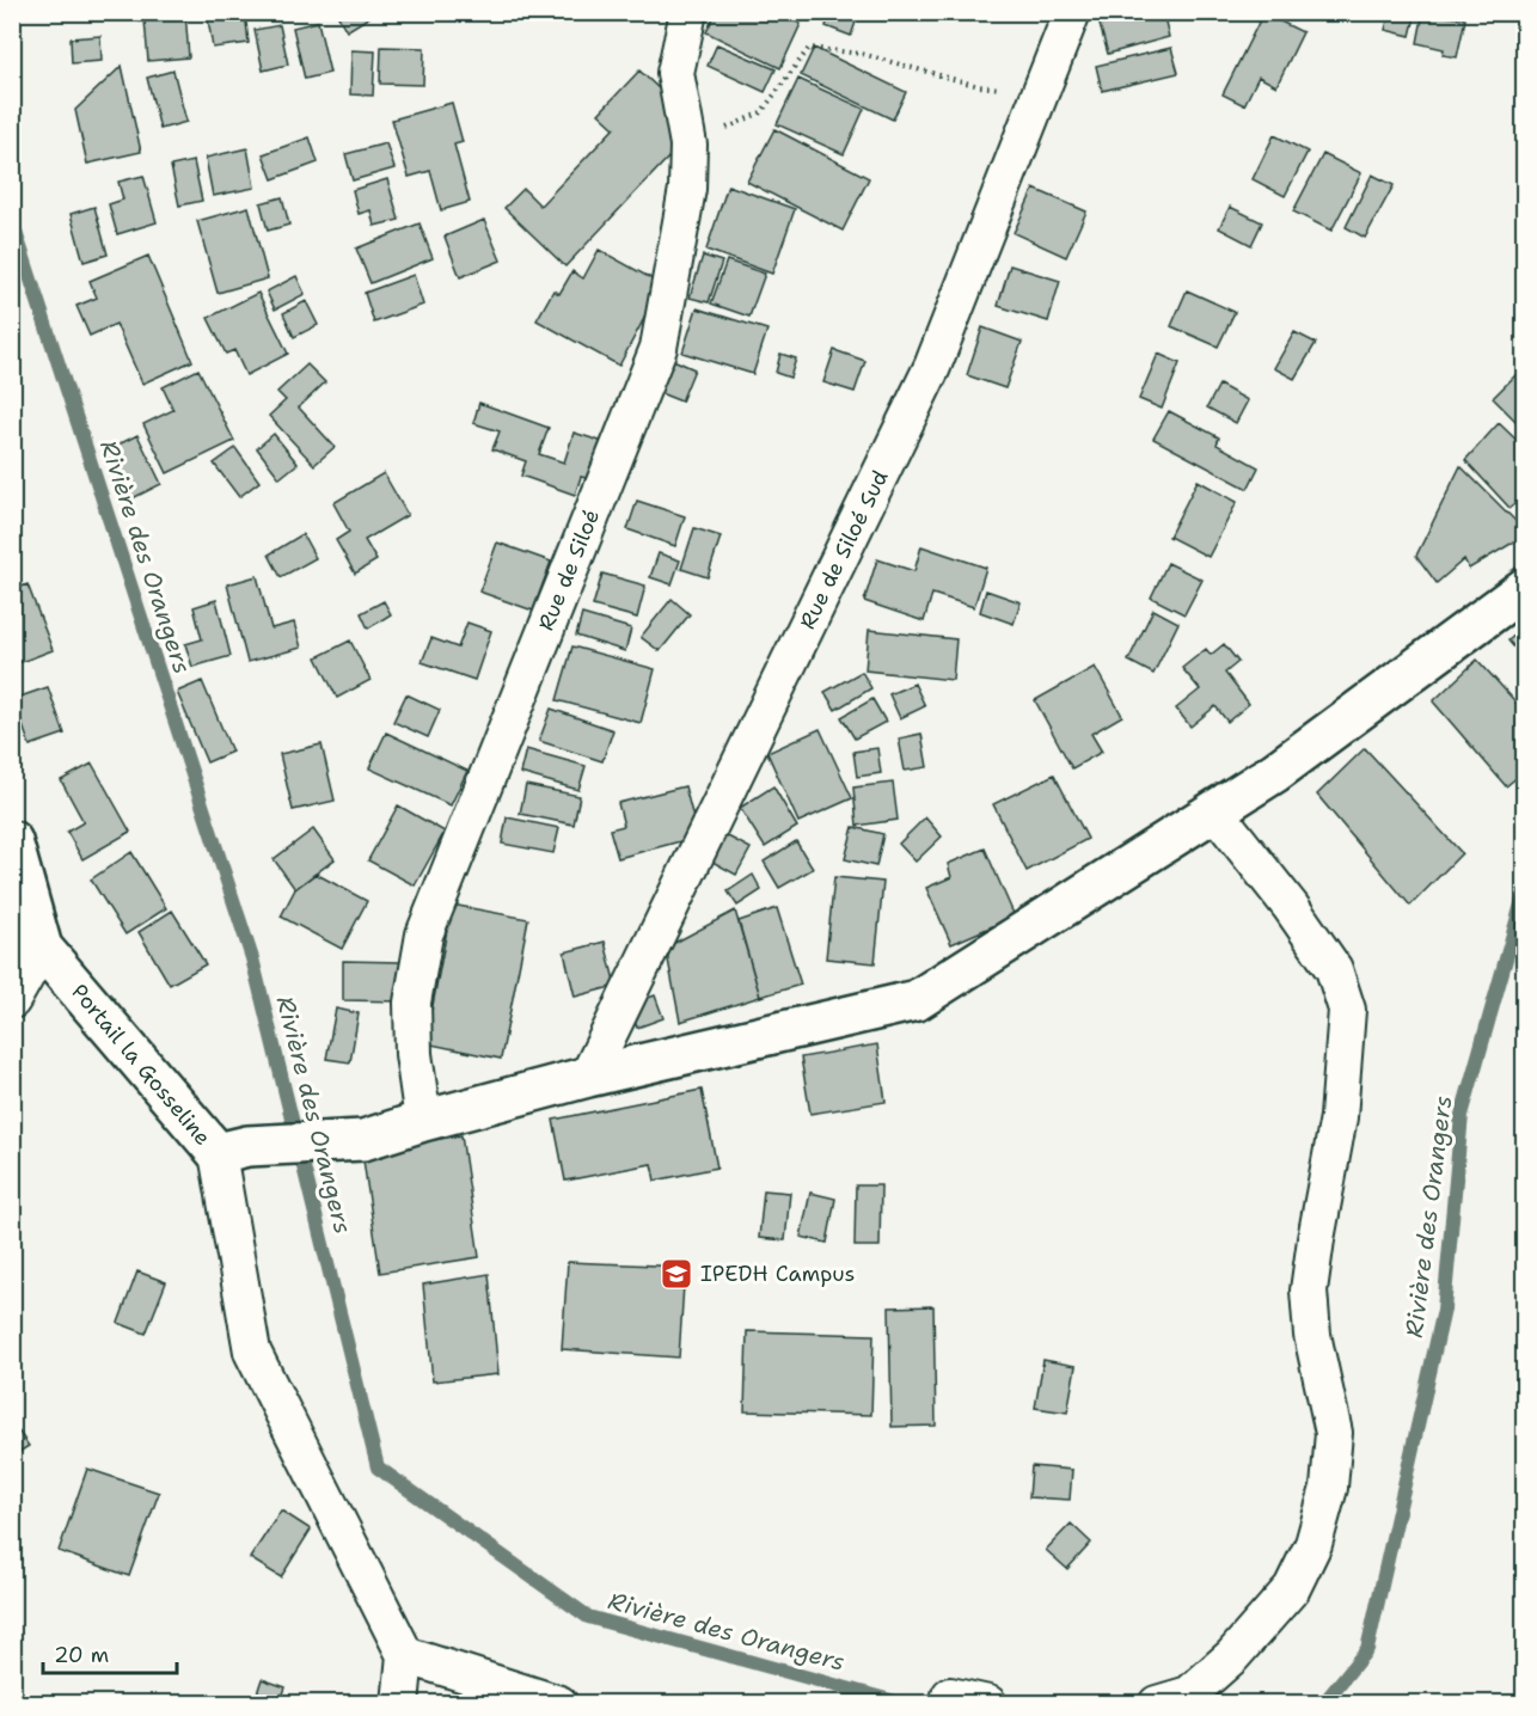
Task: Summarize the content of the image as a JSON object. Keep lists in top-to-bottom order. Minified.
{"streets":{"street":["Rue de Siloé Sud","Rue de Siloé","Portail la Gosseline"]},"water":["Rivière des Orangers"],"places":{"school or university":["IPEDH Campus"]},"scale_bar":"20 m"}
